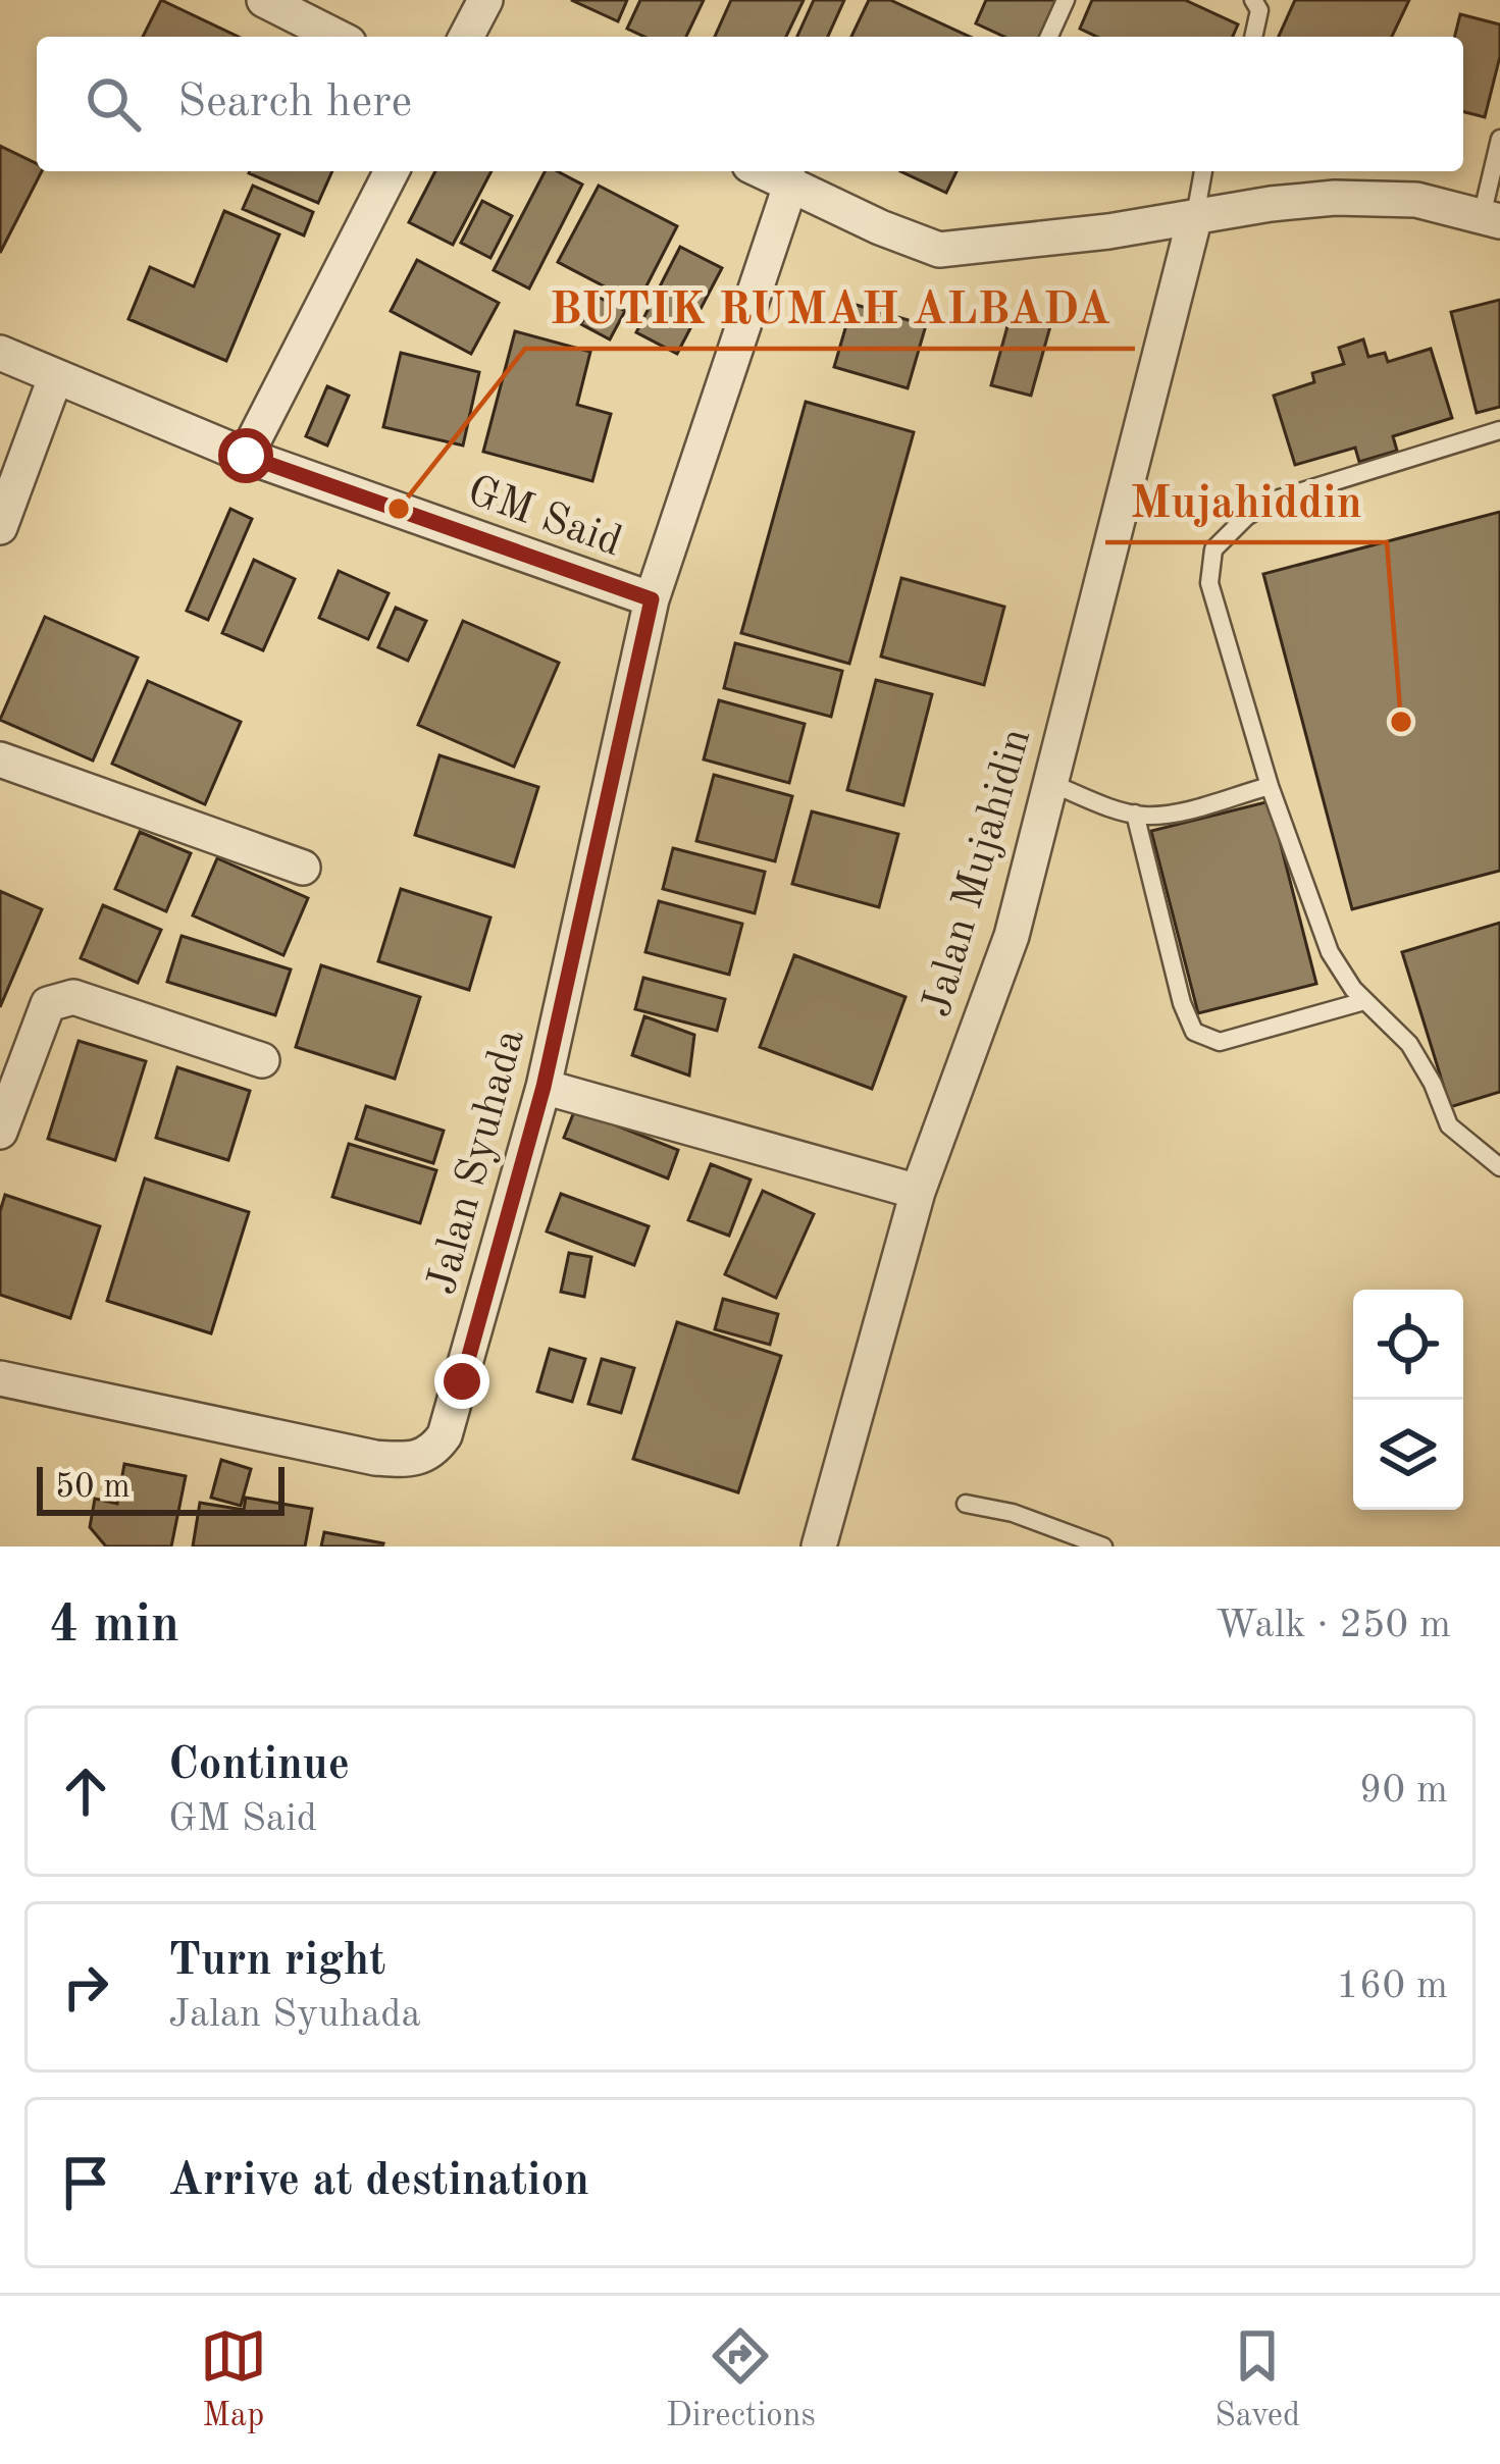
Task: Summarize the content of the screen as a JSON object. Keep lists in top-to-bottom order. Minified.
{"streets":{"street":["GM Said","Jalan Mujahidin","Jalan Syuhada"]},"crossings":[["GM Said","Jalan Syuhada"]],"places":["BUTIK RUMAH ALBADA","Mujahiddin"],"scale_bar":"50 m","page":{"search":"Search here","scale":"50 m","heading":["4 min","Walk · 250 m"],"list":[["Continue","GM Said","90 m"],["Turn right","Jalan Syuhada","160 m"],"Arrive at destination"],"nav":["Map","Directions","Saved"]}}
